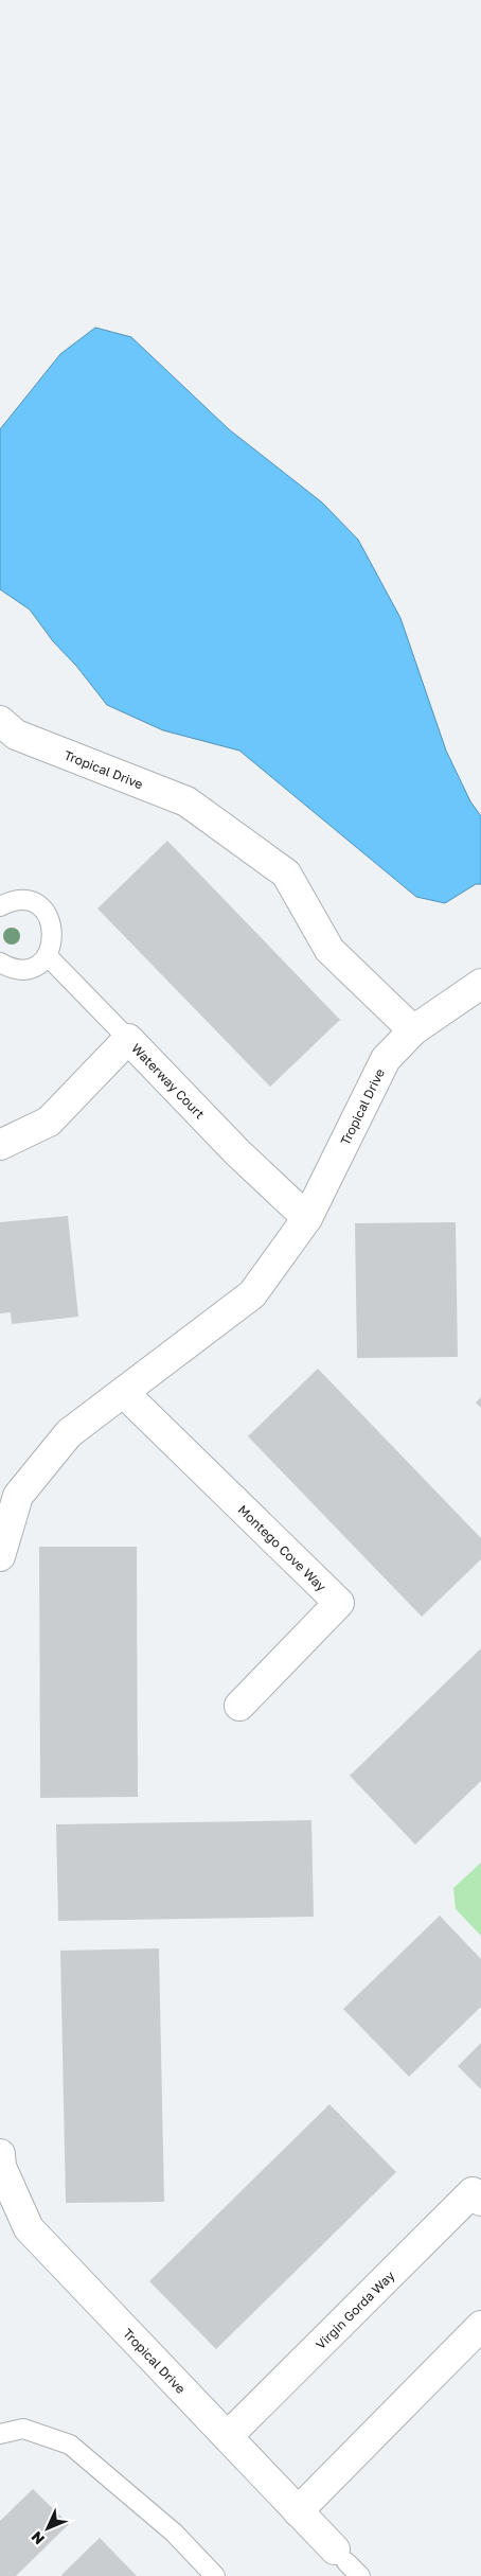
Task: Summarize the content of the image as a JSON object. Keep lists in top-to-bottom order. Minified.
{"streets":{"street":["Tropical Drive","Waterway Court","Montego Cove Way","Virgin Gorda Way"]},"crossings":[["Tropical Drive","Waterway Court"],["Tropical Drive","Montego Cove Way"],["Tropical Drive","Virgin Gorda Way"]],"north":"bottom left"}
